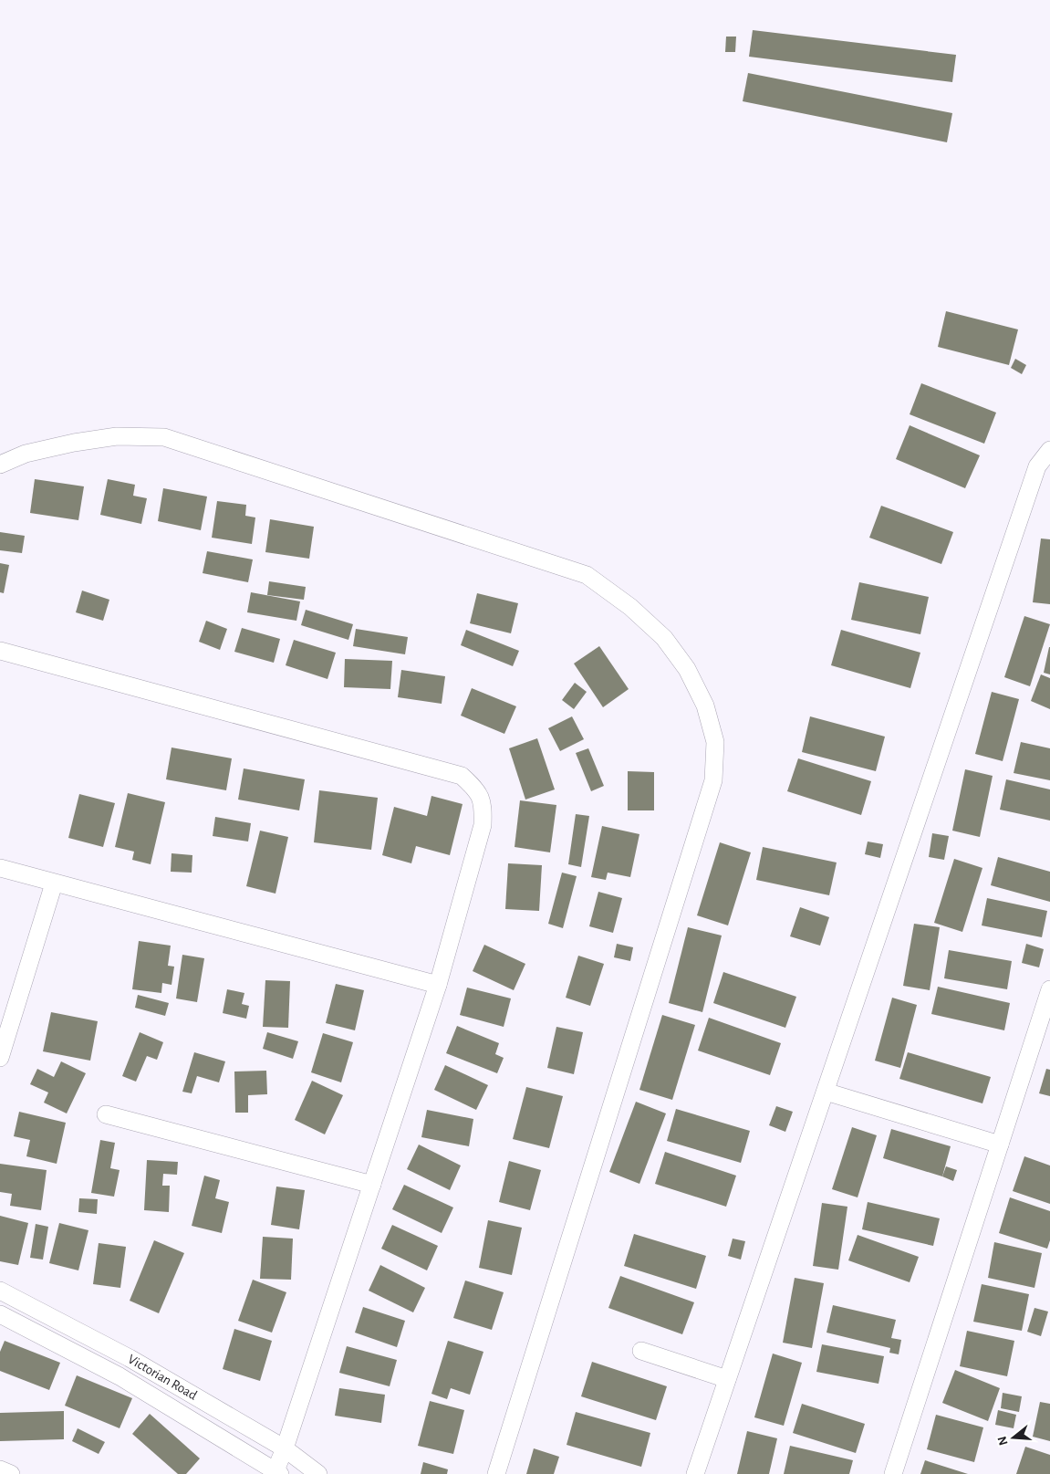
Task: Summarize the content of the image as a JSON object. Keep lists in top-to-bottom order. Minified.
{"streets":{"lane":["Victorian Road"]},"north":"left"}
